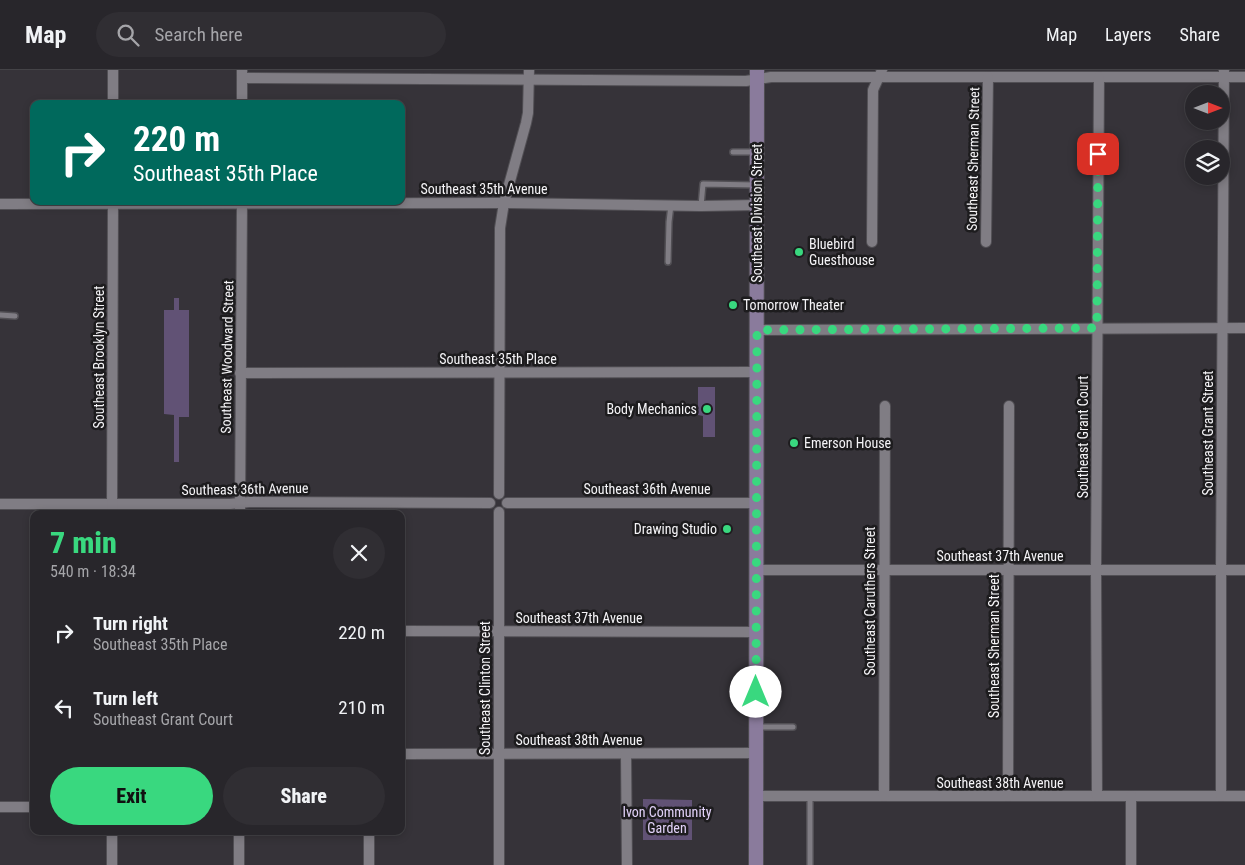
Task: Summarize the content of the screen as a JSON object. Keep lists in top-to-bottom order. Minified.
{"streets":{"main road":["Southeast Division Street"],"street":["Southeast Sherman Street","Southeast 35th Avenue","Southeast Brooklyn Street","Southeast Woodward Street","Southeast 35th Place","Southeast Grant Street","Southeast Grant Court","Southeast 36th Avenue","Southeast 37th Avenue","Southeast Caruthers Street","Southeast Clinton Street","Southeast 38th Avenue"]},"crossings":[["Southeast Sherman Street","Southeast 37th Avenue"],["Southeast Sherman Street","Southeast 38th Avenue"],["Southeast 35th Avenue","Southeast Division Street"],["Southeast Division Street","Southeast 35th Place"],["Southeast Division Street","Southeast 36th Avenue"],["Southeast Division Street","Southeast 37th Avenue"],["Southeast Division Street","Southeast 38th Avenue"],["Southeast Brooklyn Street","Southeast 36th Avenue"],["Southeast Woodward Street","Southeast 35th Place"],["Southeast Woodward Street","Southeast 36th Avenue"],["Southeast Grant Street","Southeast 37th Avenue"],["Southeast Grant Street","Southeast 38th Avenue"],["Southeast Grant Court","Southeast 37th Avenue"],["Southeast Grant Court","Southeast 38th Avenue"],["Southeast 36th Avenue","Southeast Clinton Street"],["Southeast 37th Avenue","Southeast Caruthers Street"],["Southeast 37th Avenue","Southeast Clinton Street"],["Southeast Caruthers Street","Southeast 38th Avenue"],["Southeast Clinton Street","Southeast 38th Avenue"]],"parks":["Ivon Community Garden"],"places":["Bluebird Guesthouse","Tomorrow Theater","Body Mechanics","Emerson House","Drawing Studio"],"north":"right","page":{"header":"Map","search":"Search here","nav":["Map","Layers","Share"],"turn":["220 m","Southeast 35th Place"],"heading":["7 min","540 m · 18:34"],"list":[{"name":"Turn right","note":"Southeast 35th Place","value":"220 m"},{"name":"Turn left","note":"Southeast Grant Court","value":"210 m"}],"buttons":["Exit","Share"]}}
